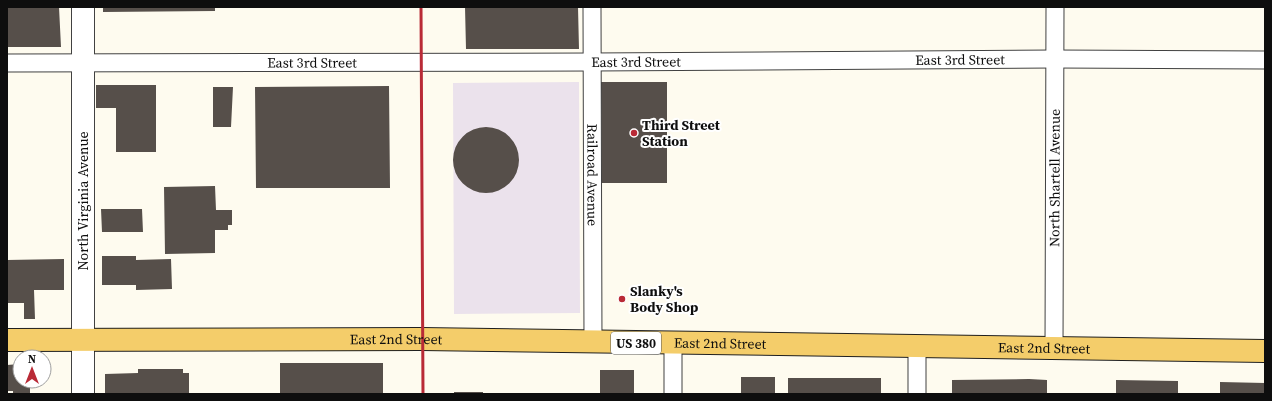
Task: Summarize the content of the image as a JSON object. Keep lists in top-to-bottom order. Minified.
{"streets":{"main road":["East 2nd Street","US 380"],"street":["East 3rd Street","Railroad Avenue","North Shartell Avenue","North Virginia Avenue"]},"crossings":[["East 3rd Street","Railroad Avenue"],["East 3rd Street","North Shartell Avenue"],["East 3rd Street","North Virginia Avenue"],["Railroad Avenue","East 2nd Street"],["North Shartell Avenue","East 2nd Street"],["North Virginia Avenue","East 2nd Street"]],"places":["Third Street Station","Slanky's Body Shop"],"north":"top"}
